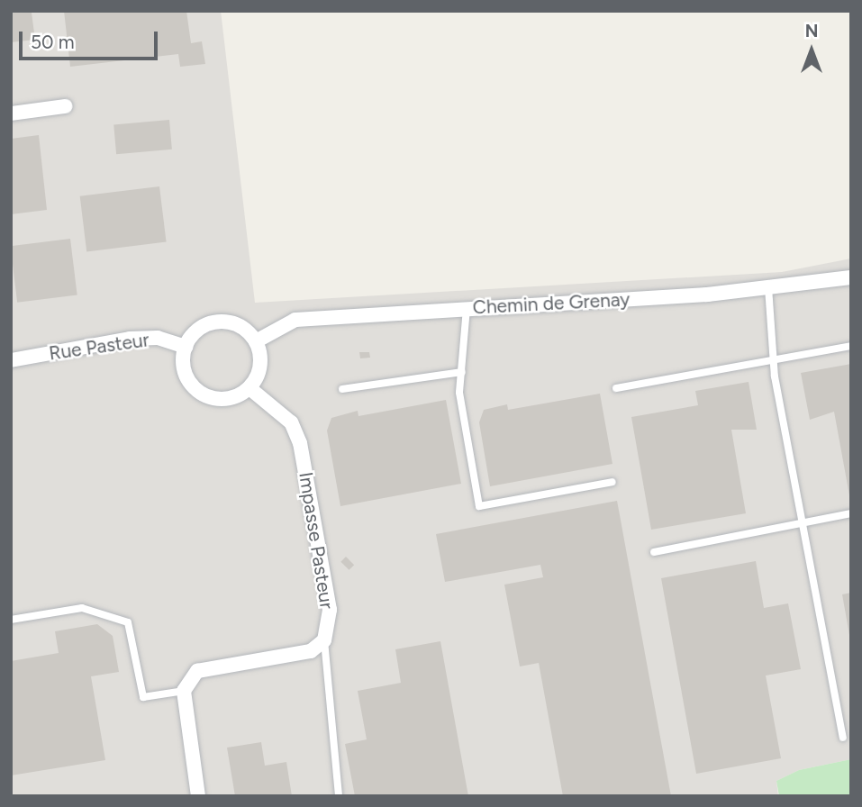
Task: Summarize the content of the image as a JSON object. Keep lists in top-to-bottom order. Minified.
{"streets":{"street":["Chemin de Grenay","Rue Pasteur","Impasse Pasteur"]},"crossings":[["Chemin de Grenay","Rue Pasteur"],["Chemin de Grenay","Impasse Pasteur"],["Rue Pasteur","Impasse Pasteur"]],"scale_bar":"50 m","north":"top"}
